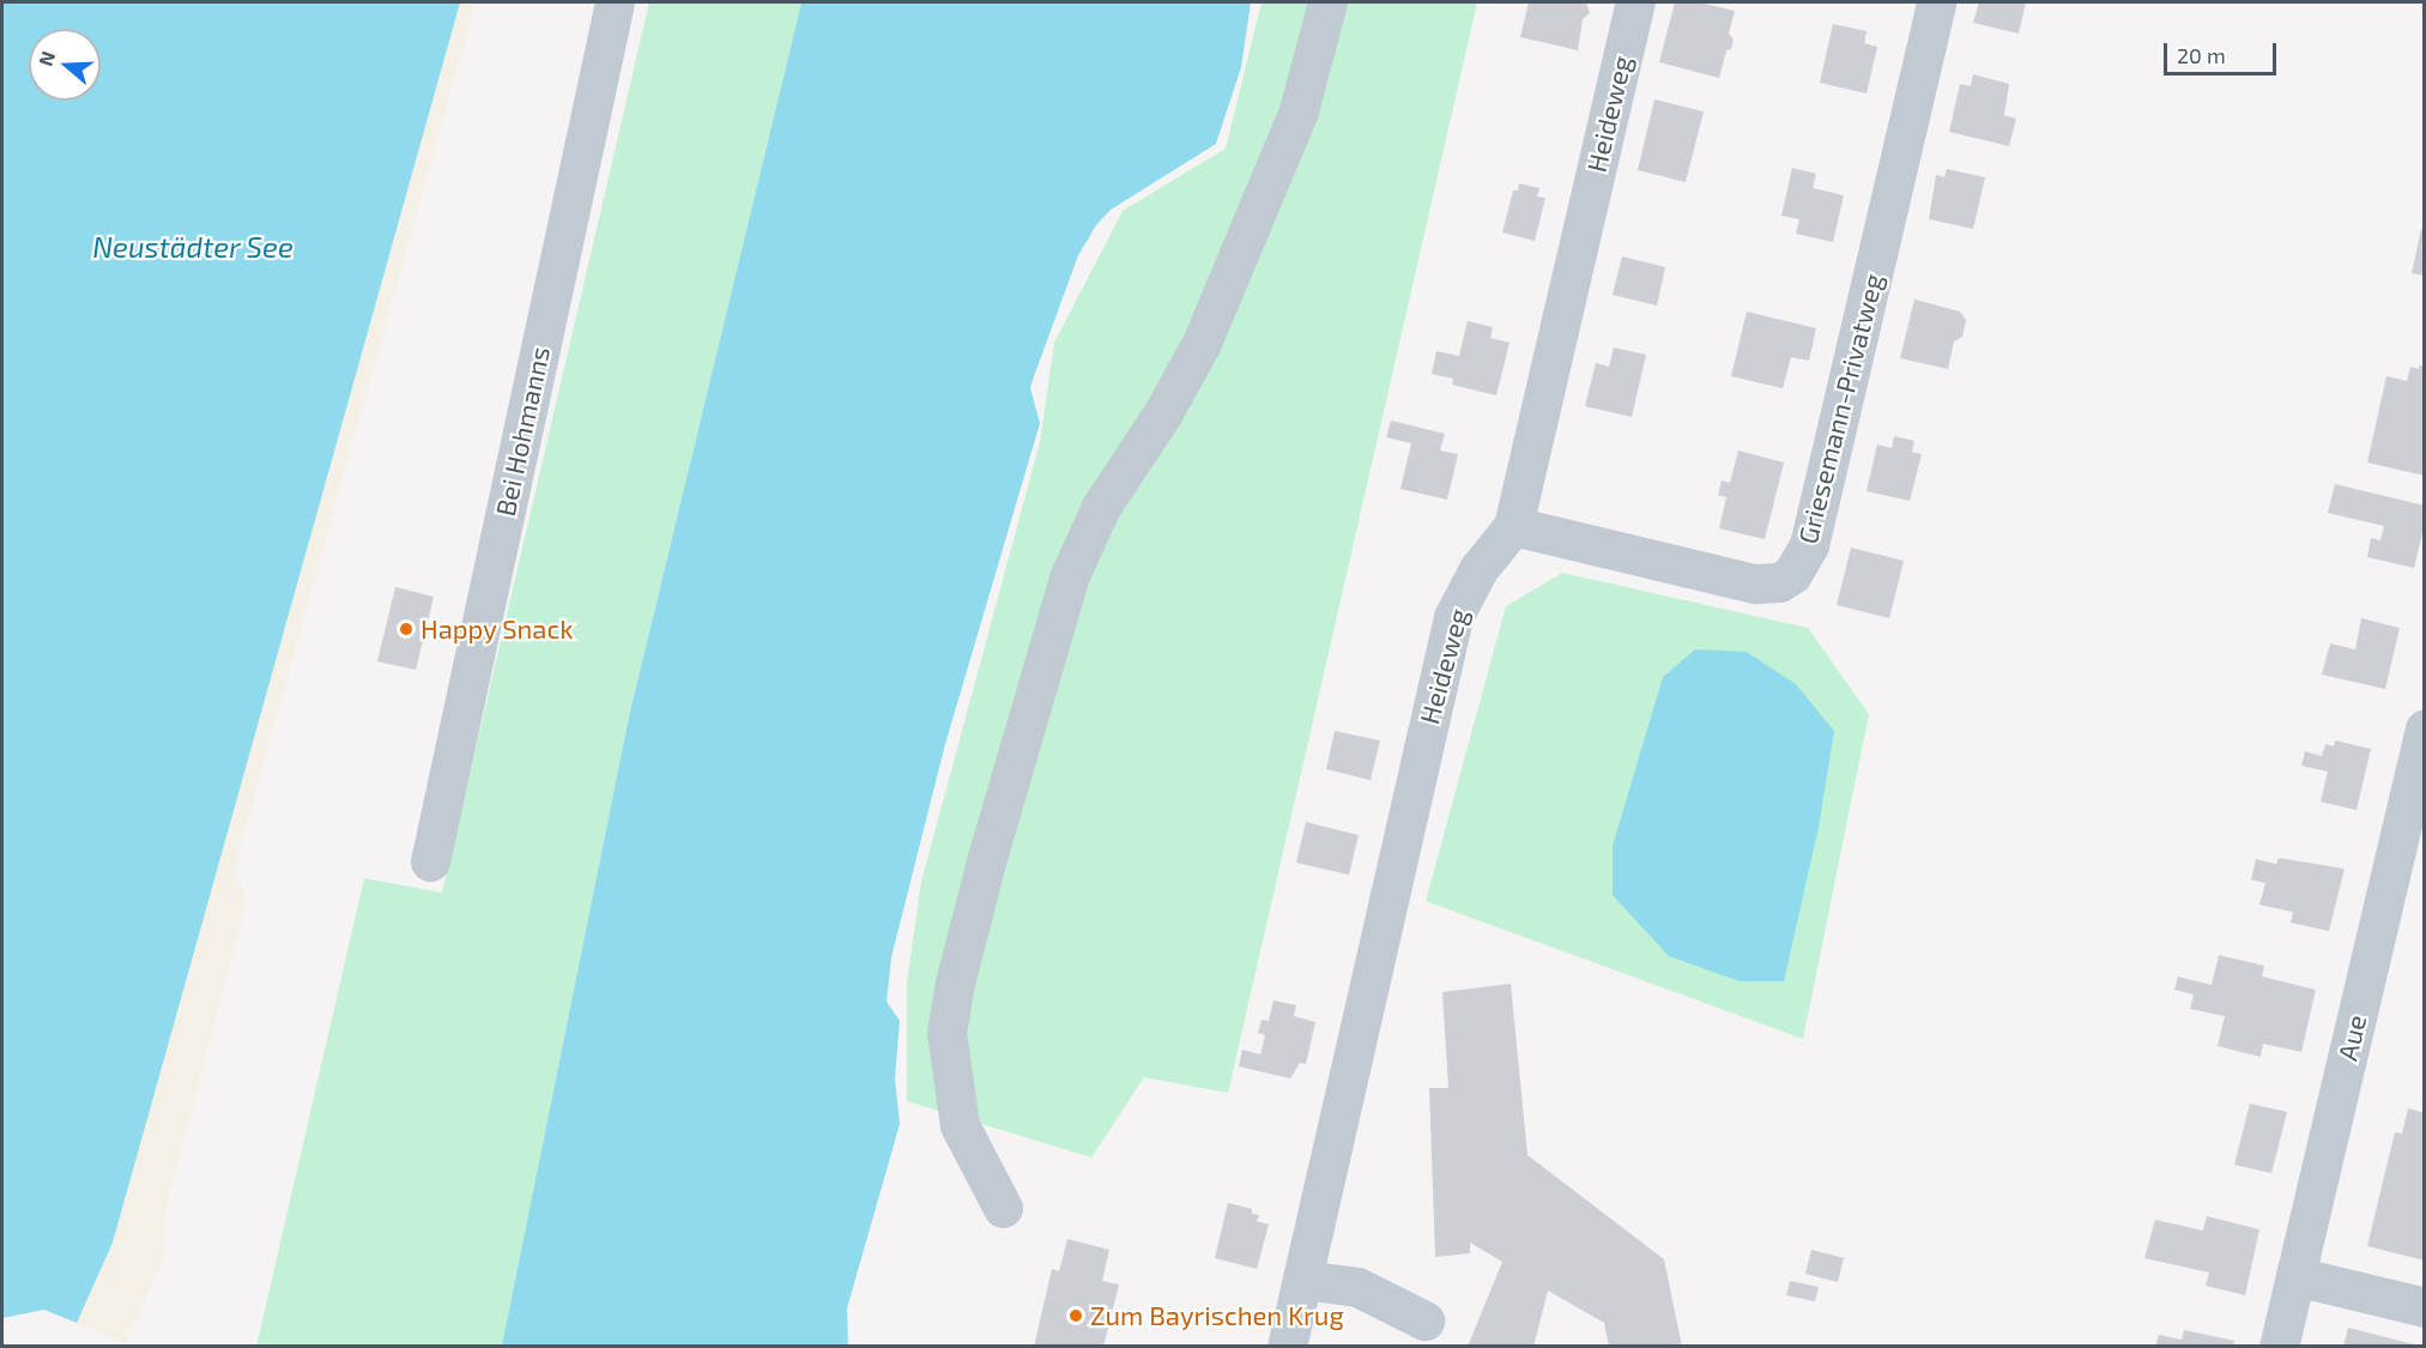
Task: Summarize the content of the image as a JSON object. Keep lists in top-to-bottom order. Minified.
{"streets":{"street":["Heideweg","Griesemann-Privatweg","Bei Hohmanns","Aue"]},"crossings":[["Heideweg","Griesemann-Privatweg"]],"water":["Neustädter See"],"places":["Happy Snack","Zum Bayrischen Krug"],"scale_bar":"20 m","north":"left"}
